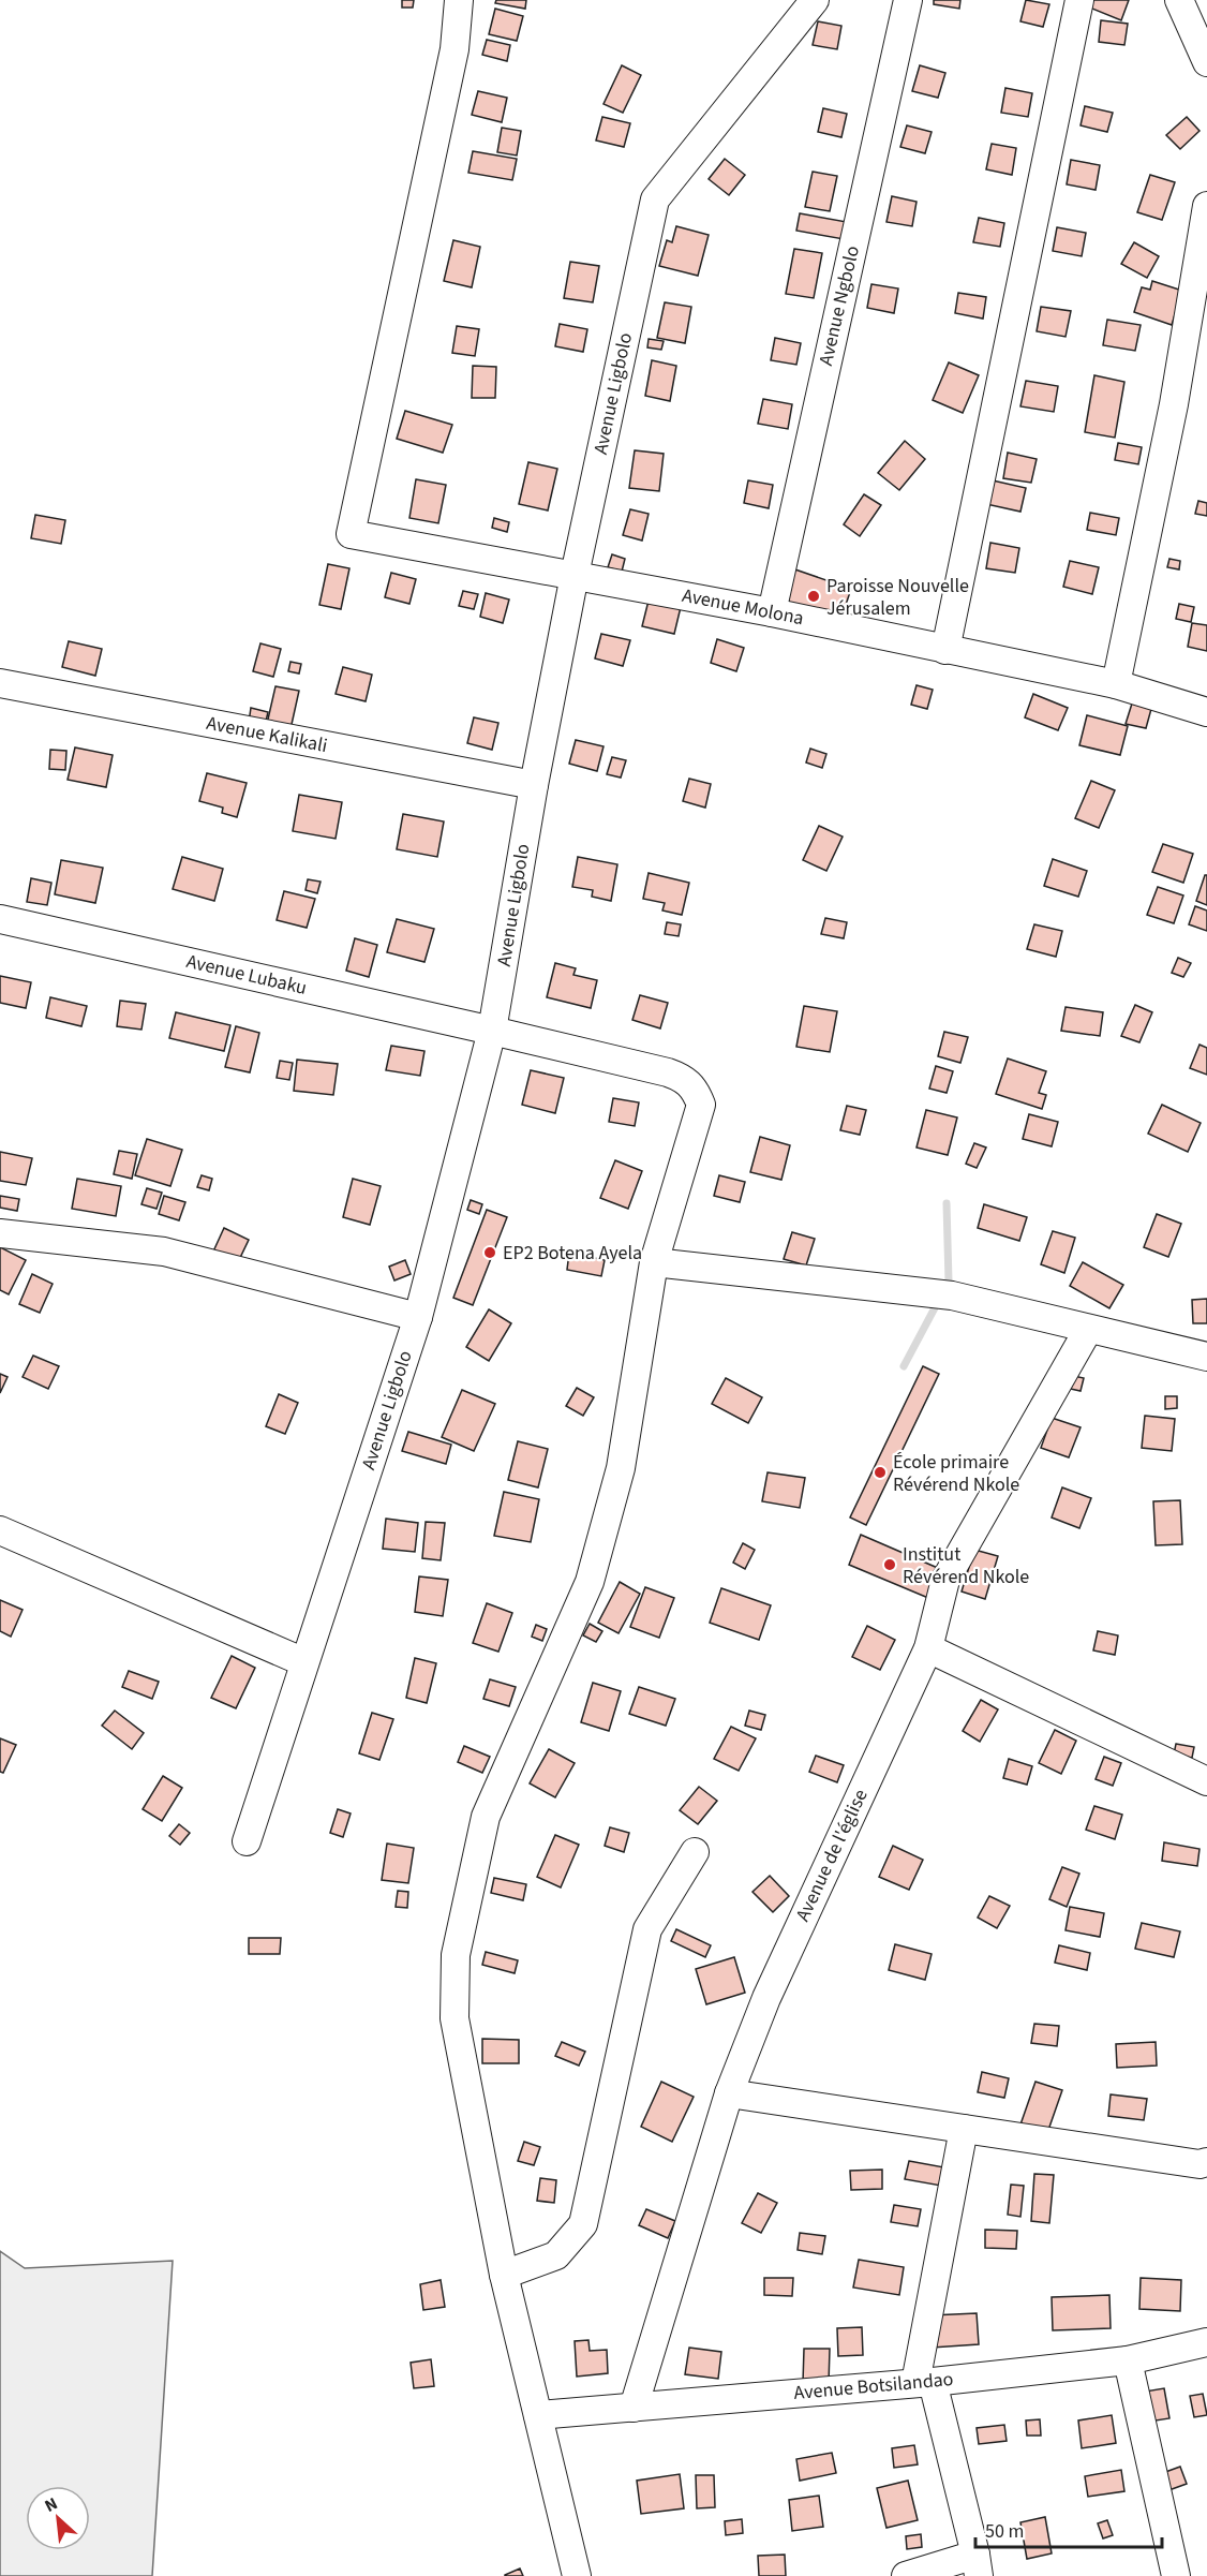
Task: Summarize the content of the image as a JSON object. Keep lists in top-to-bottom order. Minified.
{"streets":{"street":["Avenue Ngbolo","Avenue Ligbolo","Avenue Molona","Avenue Kalikali","Avenue Lubaku","Avenue de l'église","Avenue Botsilandao"]},"crossings":[["Avenue Ngbolo","Avenue Molona"],["Avenue Ligbolo","Avenue Molona"],["Avenue Ligbolo","Avenue Kalikali"],["Avenue Ligbolo","Avenue Lubaku"],["Avenue Lubaku","Avenue Botsilandao"],["Avenue de l'église","Avenue Botsilandao"]],"places":["Paroisse Nouvelle Jérusalem","EP2 Botena Ayela","École primaire Révérend Nkole","Institut Révérend Nkole"],"scale_bar":"50 m","north":"top left"}
